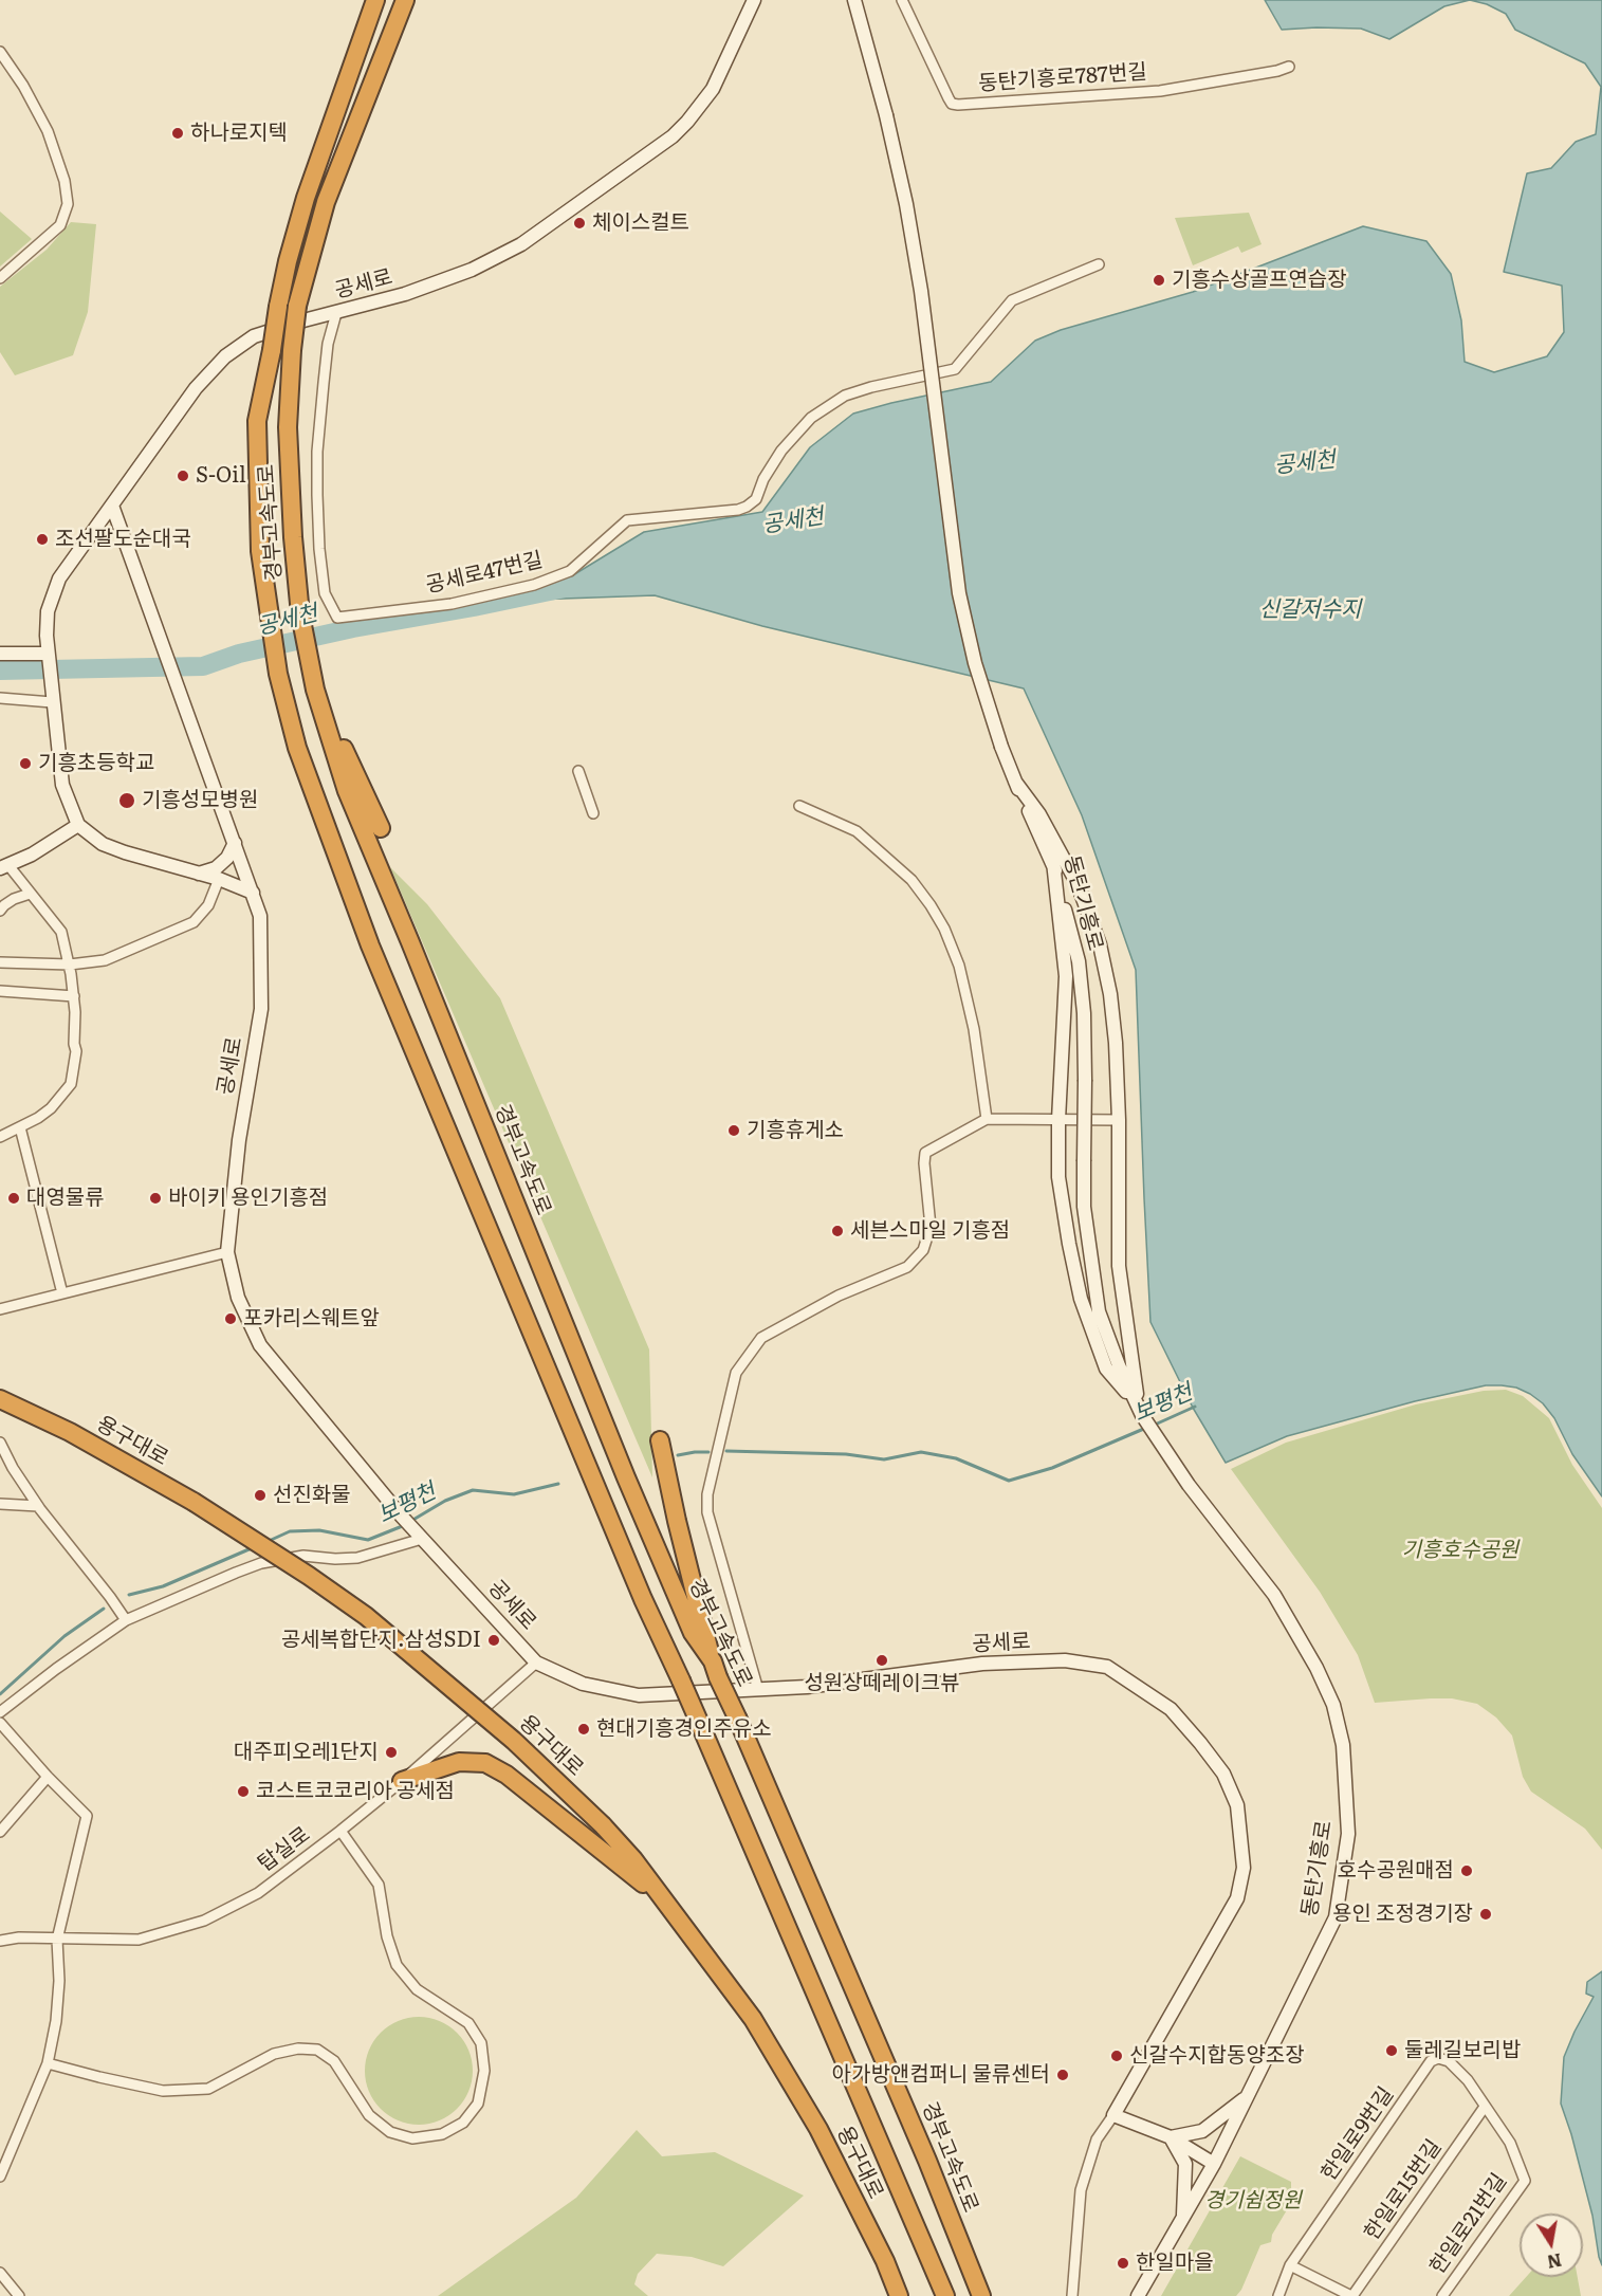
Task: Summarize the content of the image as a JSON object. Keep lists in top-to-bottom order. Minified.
{"streets":{"highway":["경부고속도로","용구대로"],"street":["동탄기흥로787번길","공세로","공세로47번길","동탄기흥로","탑실로","한일로9번길","한일로15번길","한일로21번길"]},"crossings":[["공세로","공세로47번길"],["공세로","탑실로"],["한일로9번길","한일로15번길"],["한일로9번길","한일로21번길"],["한일로15번길","한일로21번길"]],"water":["공세천","신갈저수지","보평천"],"parks":["기흥호수공원","경기쉼정원"],"places":["하나로지텍","체이스컬트","기흥수상골프연습장","S-Oil","조선팔도순대국","기흥초등학교","기흥성모병원","기흥휴게소","대영물류","바이키 용인기흥점","세븐스마일 기흥점","포카리스웨트앞","선진화물","공세복합단지.삼성SDI","성원상떼레이크뷰","현대기흥경인주유소","대주피오레1단지","코스트코코리아 공세점","호수공원매점","용인 조정경기장","둘레길보리밥","신갈수지합동양조장","아가방앤컴퍼니 물류센터","한일마을"],"north":"bottom"}
